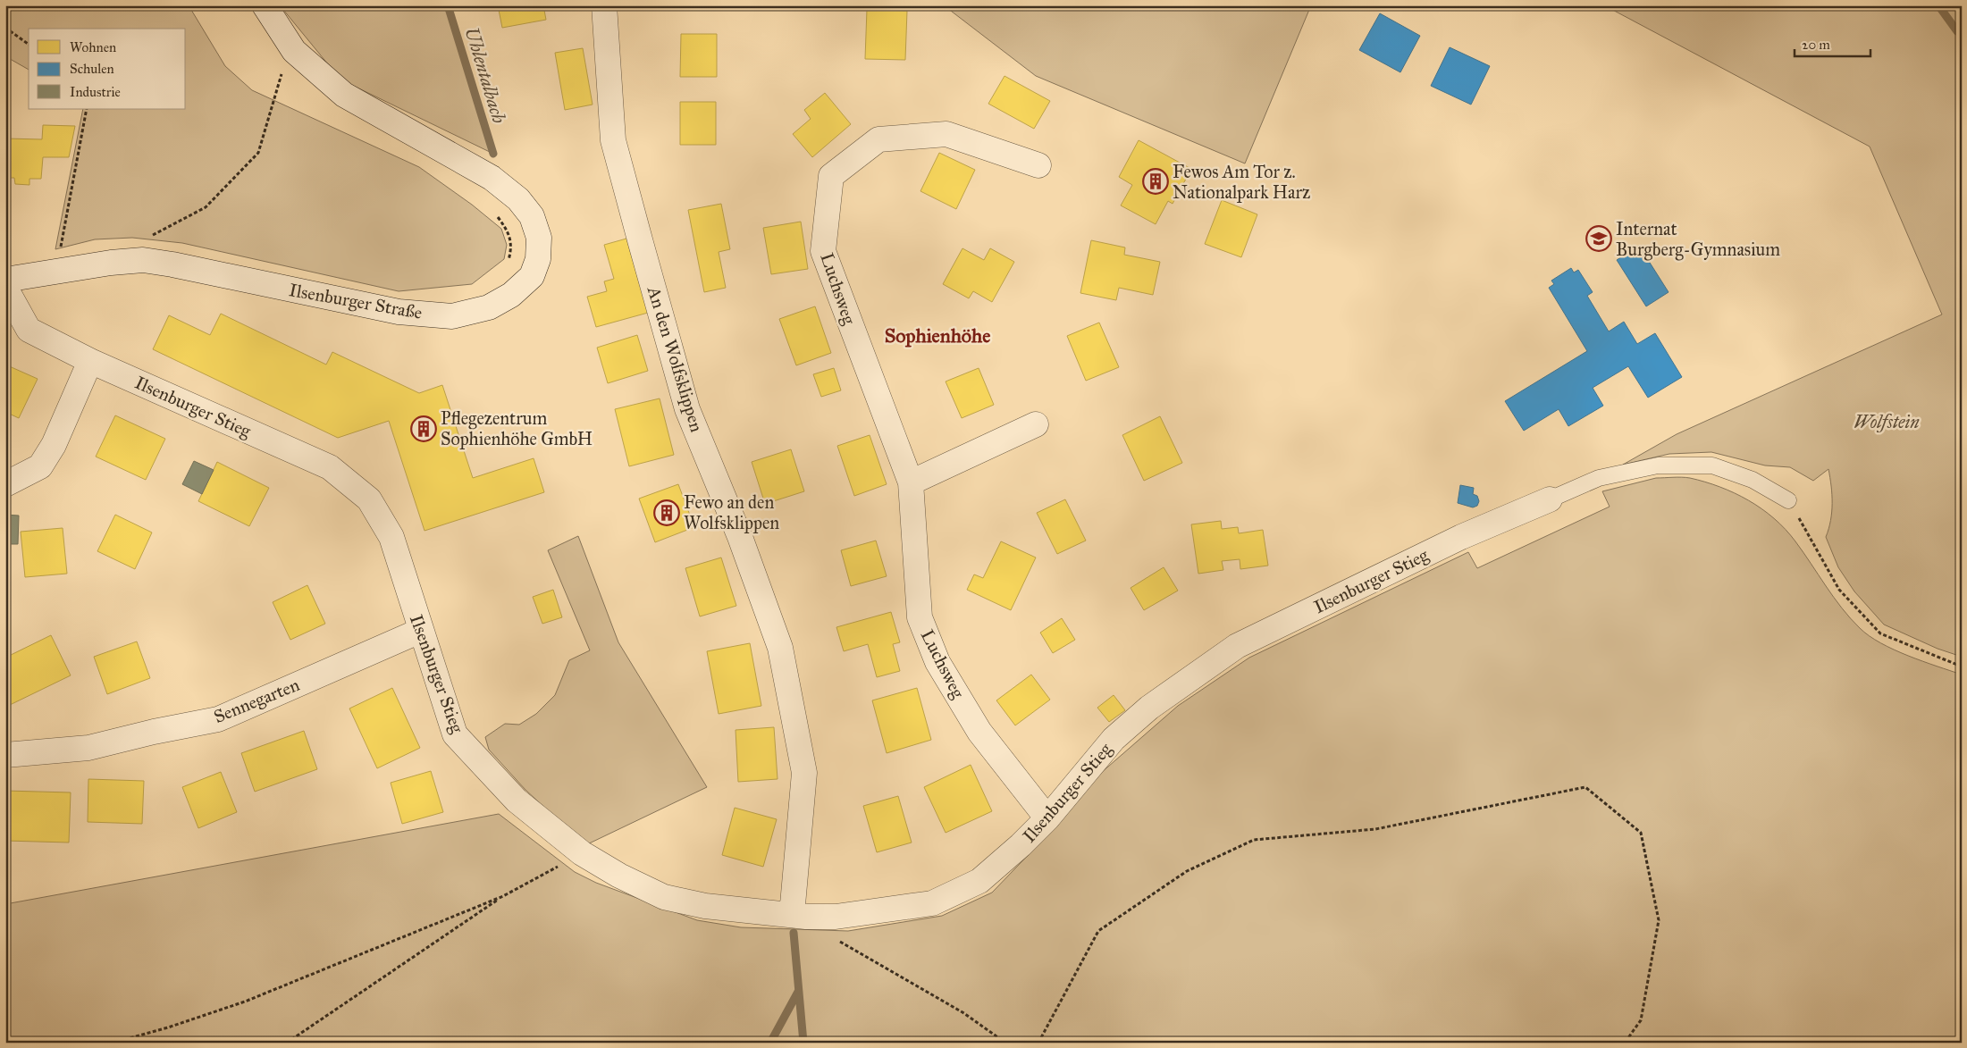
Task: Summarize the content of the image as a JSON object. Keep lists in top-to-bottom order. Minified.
{"streets":{"street":["Luchsweg","Ilsenburger Straße","An den Wolfsklippen","Ilsenburger Stieg","Sennegarten"]},"crossings":[["Luchsweg","Ilsenburger Stieg"],["An den Wolfsklippen","Ilsenburger Stieg"],["Ilsenburger Stieg","Sennegarten"]],"districts":["Sophienhöhe"],"water":["Uhlentalbach"],"parks":["Wolfstein"],"places":{"building":["Fewos Am Tor z. Nationalpark Harz","Pflegezentrum Sophienhöhe GmbH","Fewo an den Wolfsklippen"],"school or university":["Internat Burgberg-Gymnasium"]},"legend":["Wohnen","Schulen","Industrie"],"scale_bar":"20 m"}
